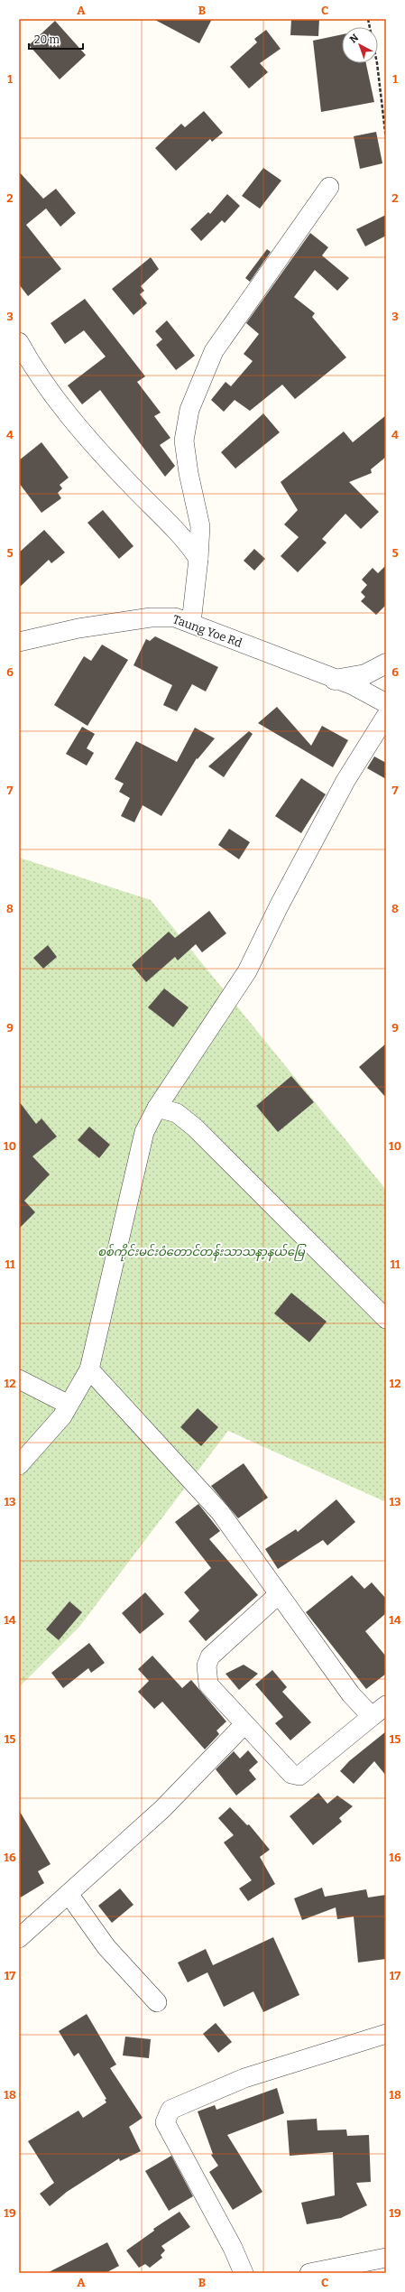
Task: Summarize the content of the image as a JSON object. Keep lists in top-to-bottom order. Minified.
{"streets":{"street":["Taung Yoe Rd"]},"parks":["စစ်ကိုင်းမင်းဝံတောင်တန်းသာသနာ့နယ်မြေ"],"scale_bar":"20 m","north":"top left","grid":{"columns":["A","B","C"],"rows":["1","2","3","4","5","6","7","8","9","10","11","12","13","14","15","16","17","18","19"]}}
